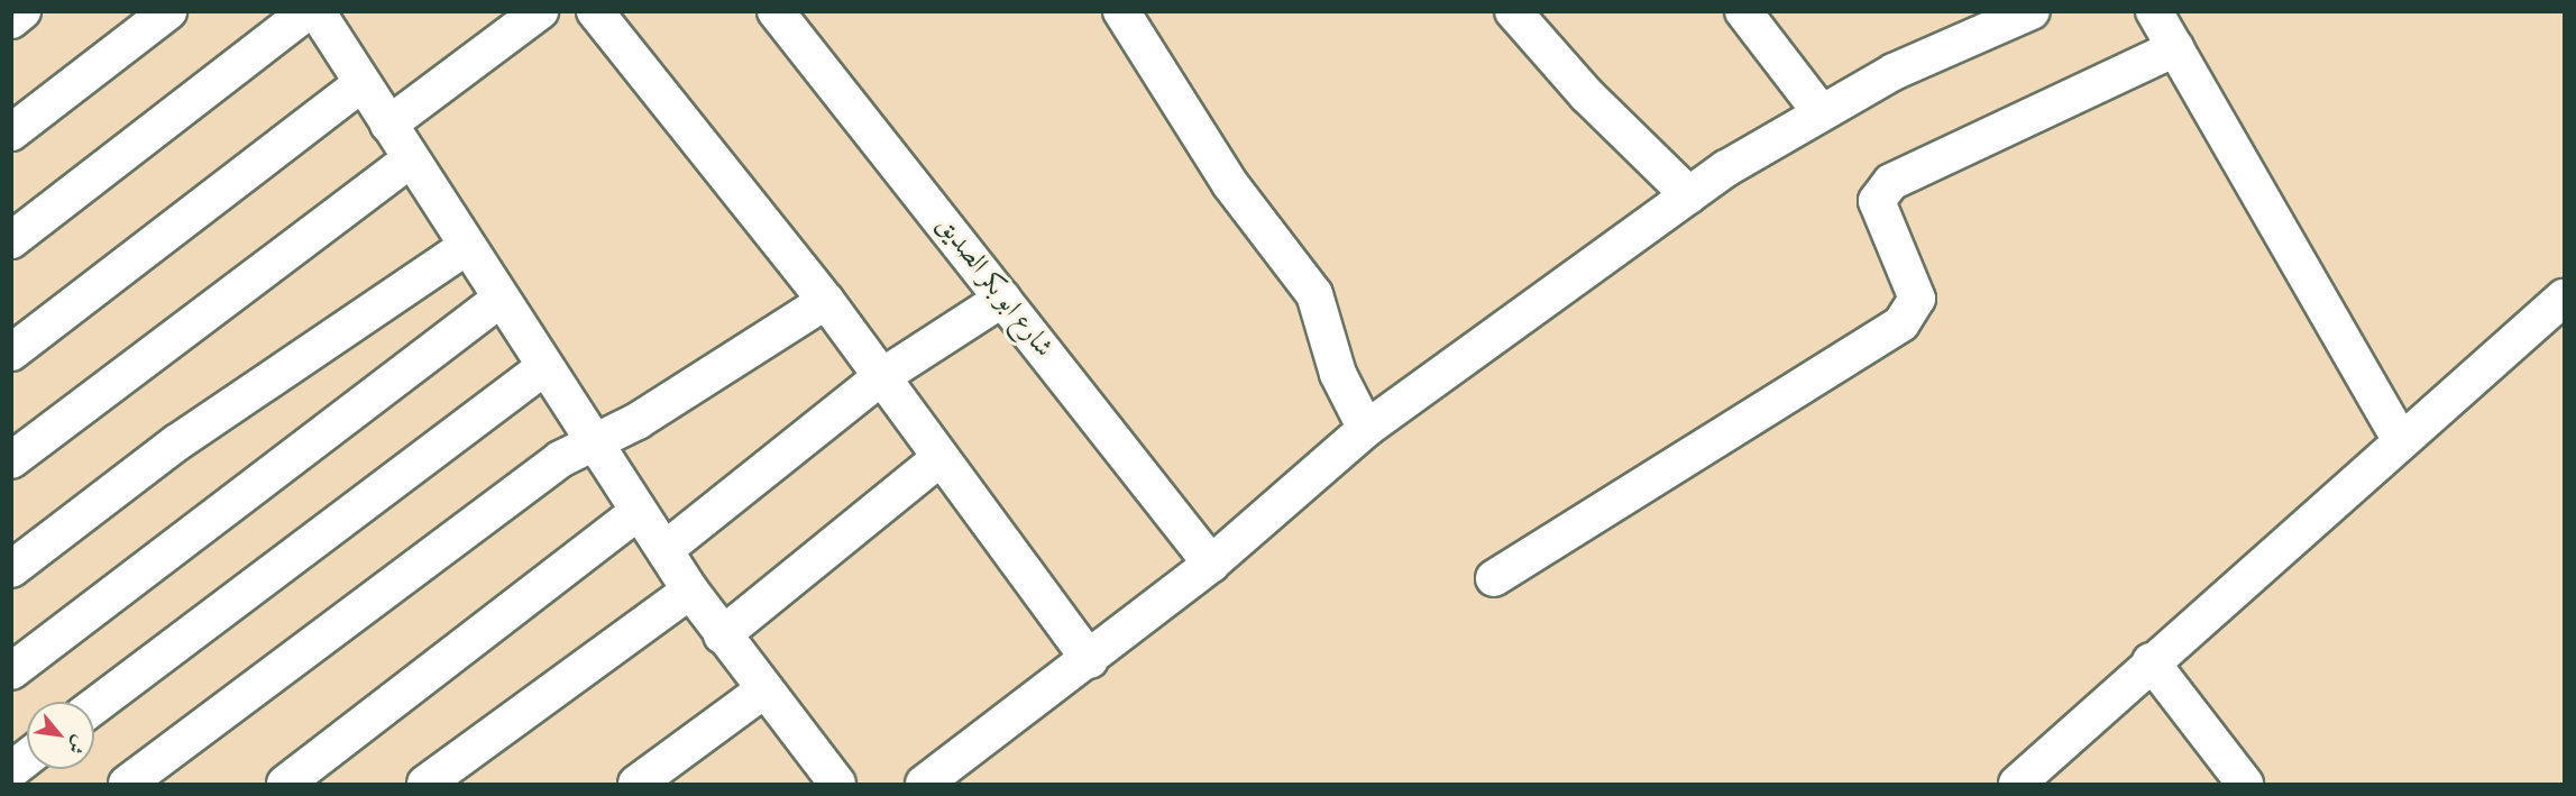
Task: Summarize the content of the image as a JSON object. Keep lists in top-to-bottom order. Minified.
{"streets":{"street":["شارع ابو بكر الصديق"]},"north":"bottom right"}
